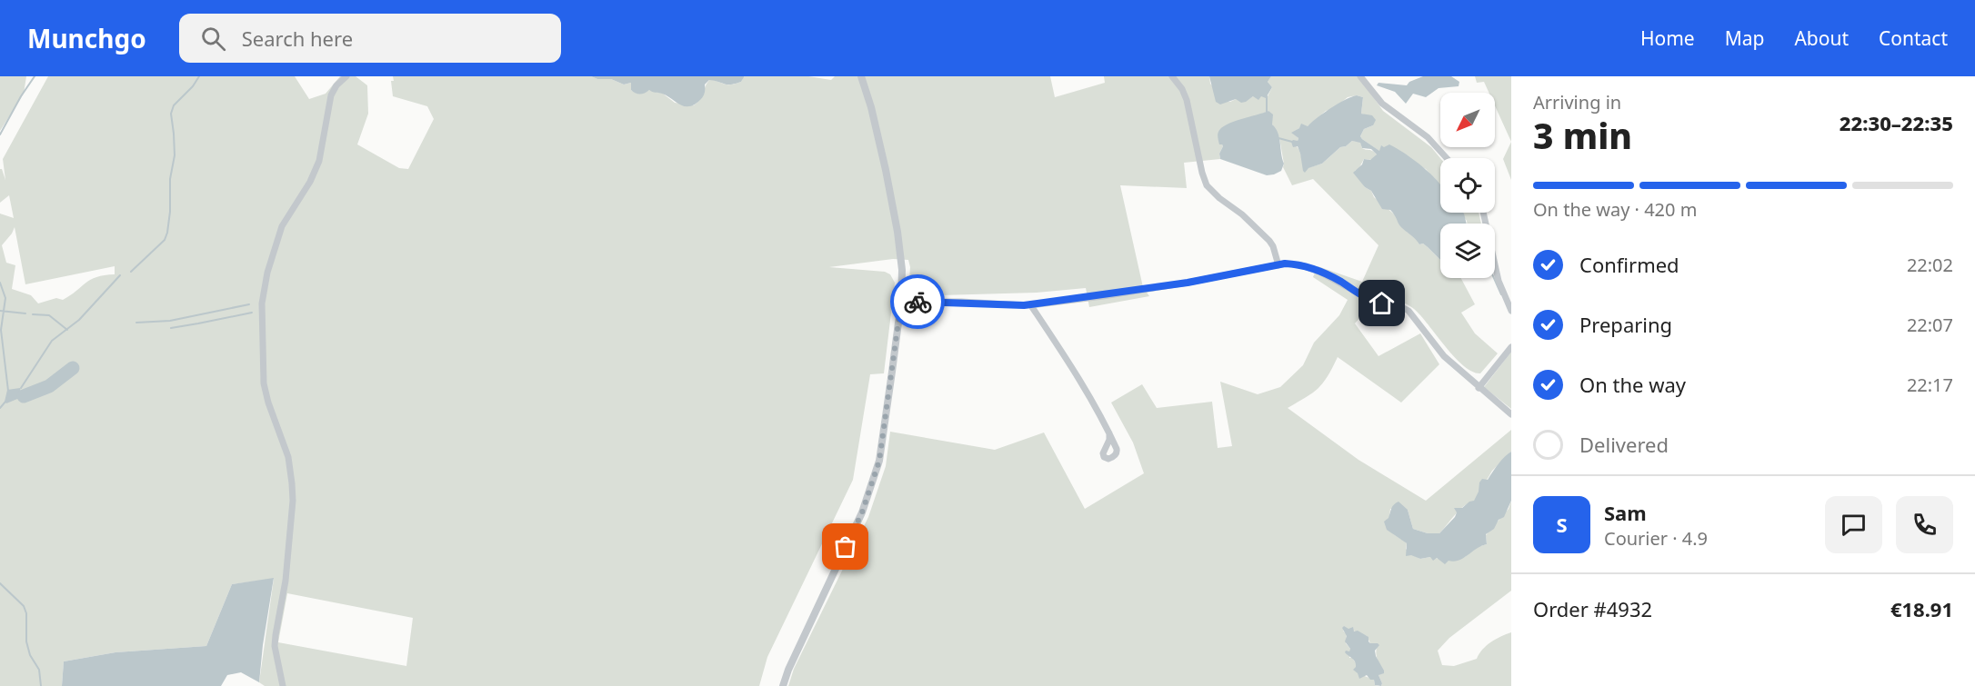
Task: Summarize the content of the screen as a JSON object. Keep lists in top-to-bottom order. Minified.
{"north":"bottom left","page":{"header":"Munchgo","search":"Search here","nav":["Home","Map","About","Contact"],"heading":["3 min","Arriving in","22:30–22:35"],"panel":["Sam","Courier · 4.9","Order #4932","€18.91"],"bar":"On the way · 420 m","list":[["Confirmed","22:02"],["Preparing","22:07"],["On the way","22:17"],"Delivered"],"round":"S"}}
